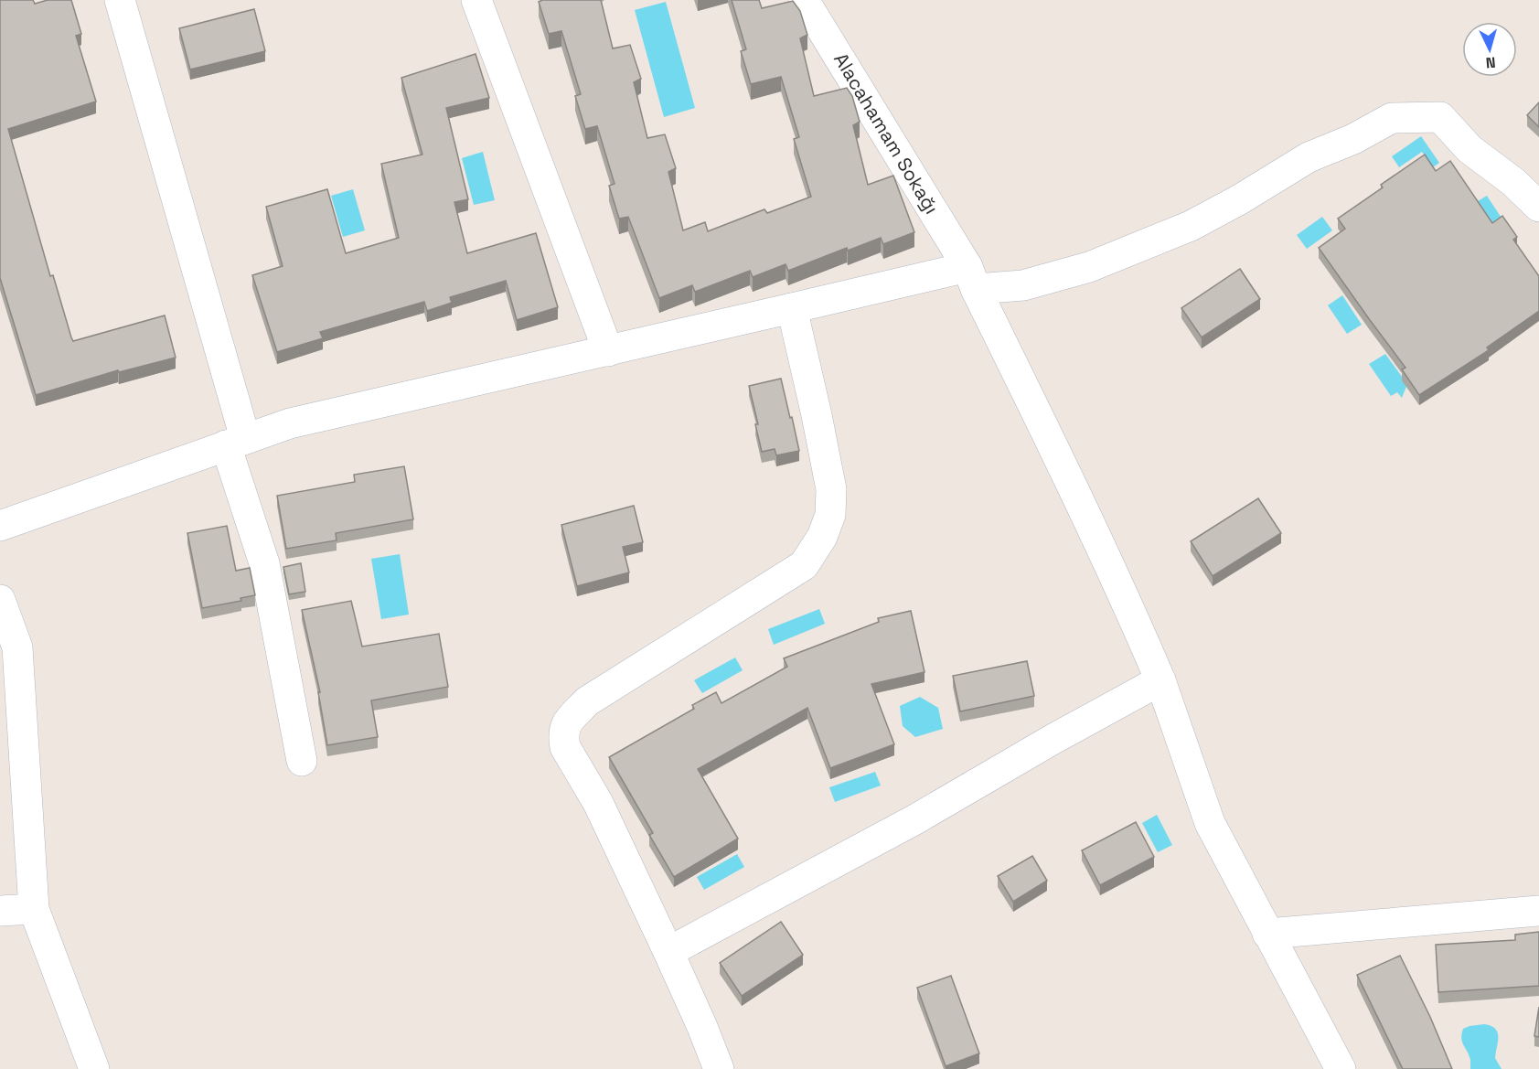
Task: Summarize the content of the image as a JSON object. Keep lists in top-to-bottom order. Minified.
{"streets":{"street":["Alacahamam Sokağı"]},"north":"bottom"}
